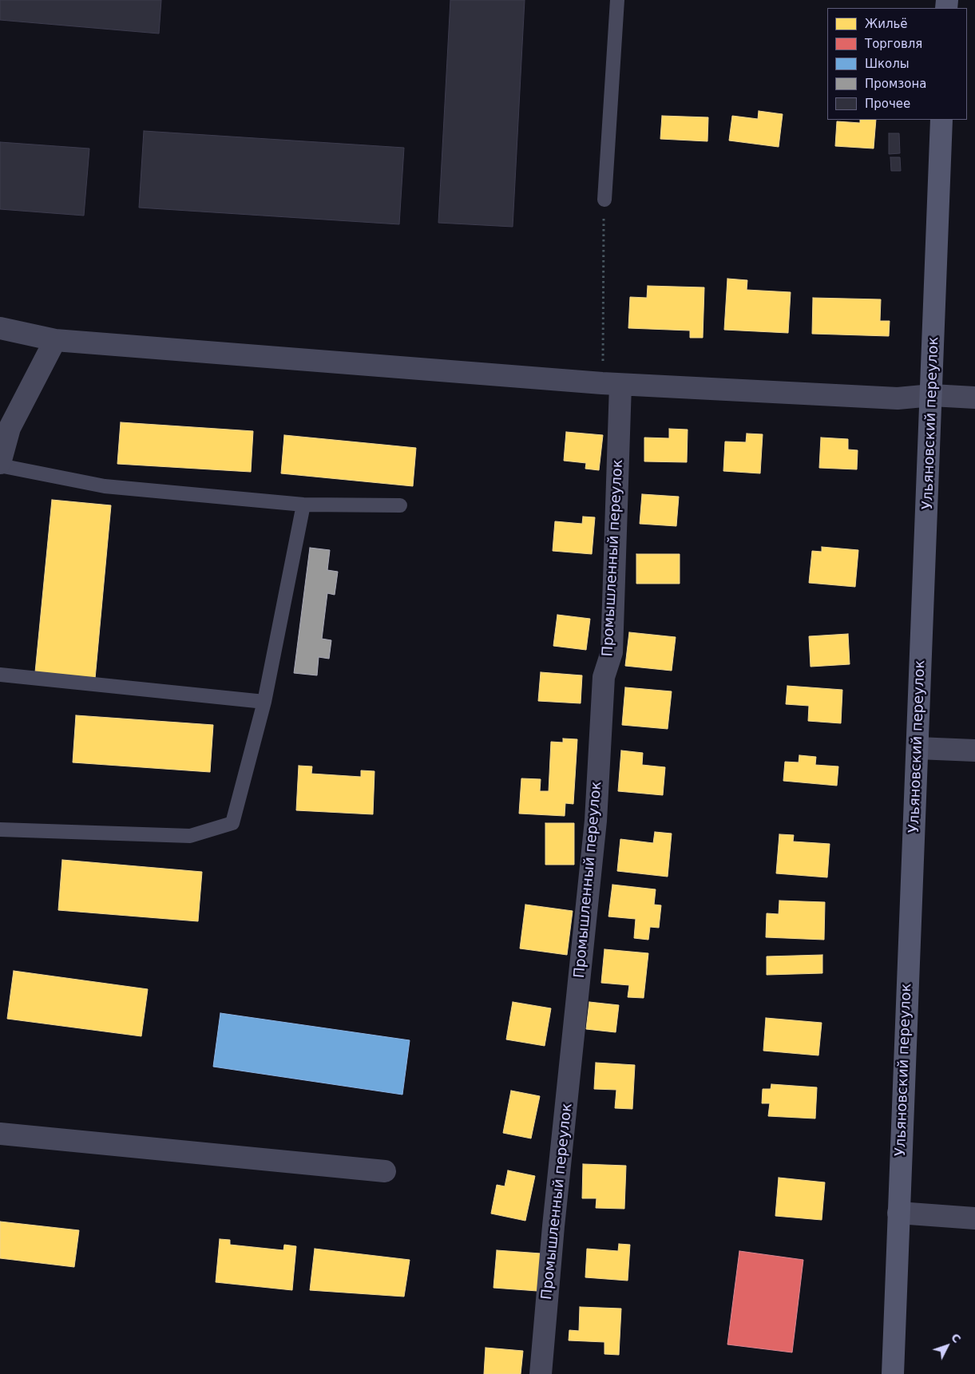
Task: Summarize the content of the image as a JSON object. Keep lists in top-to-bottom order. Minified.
{"streets":{"main road":["Ульяновский переулок"],"street":["Промышленный переулок"]},"legend":["Жильё","Торговля","Школы","Промзона","Прочее"],"north":"top right"}
